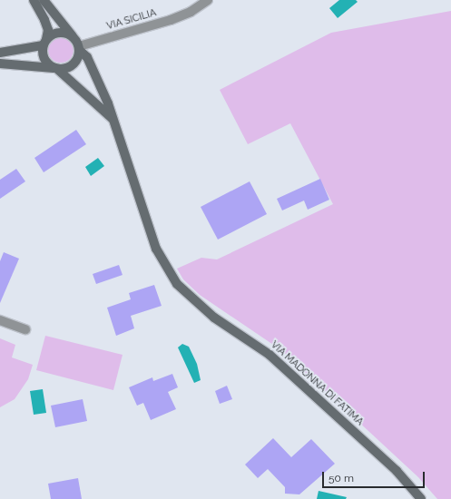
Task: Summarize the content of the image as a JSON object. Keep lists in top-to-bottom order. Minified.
{"streets":{"main road":["VIA MADONNA DI FATIMA"],"street":["VIA SICILIA"]},"crossings":[["VIA SICILIA","VIA MADONNA DI FATIMA"]],"scale_bar":"50 m"}
